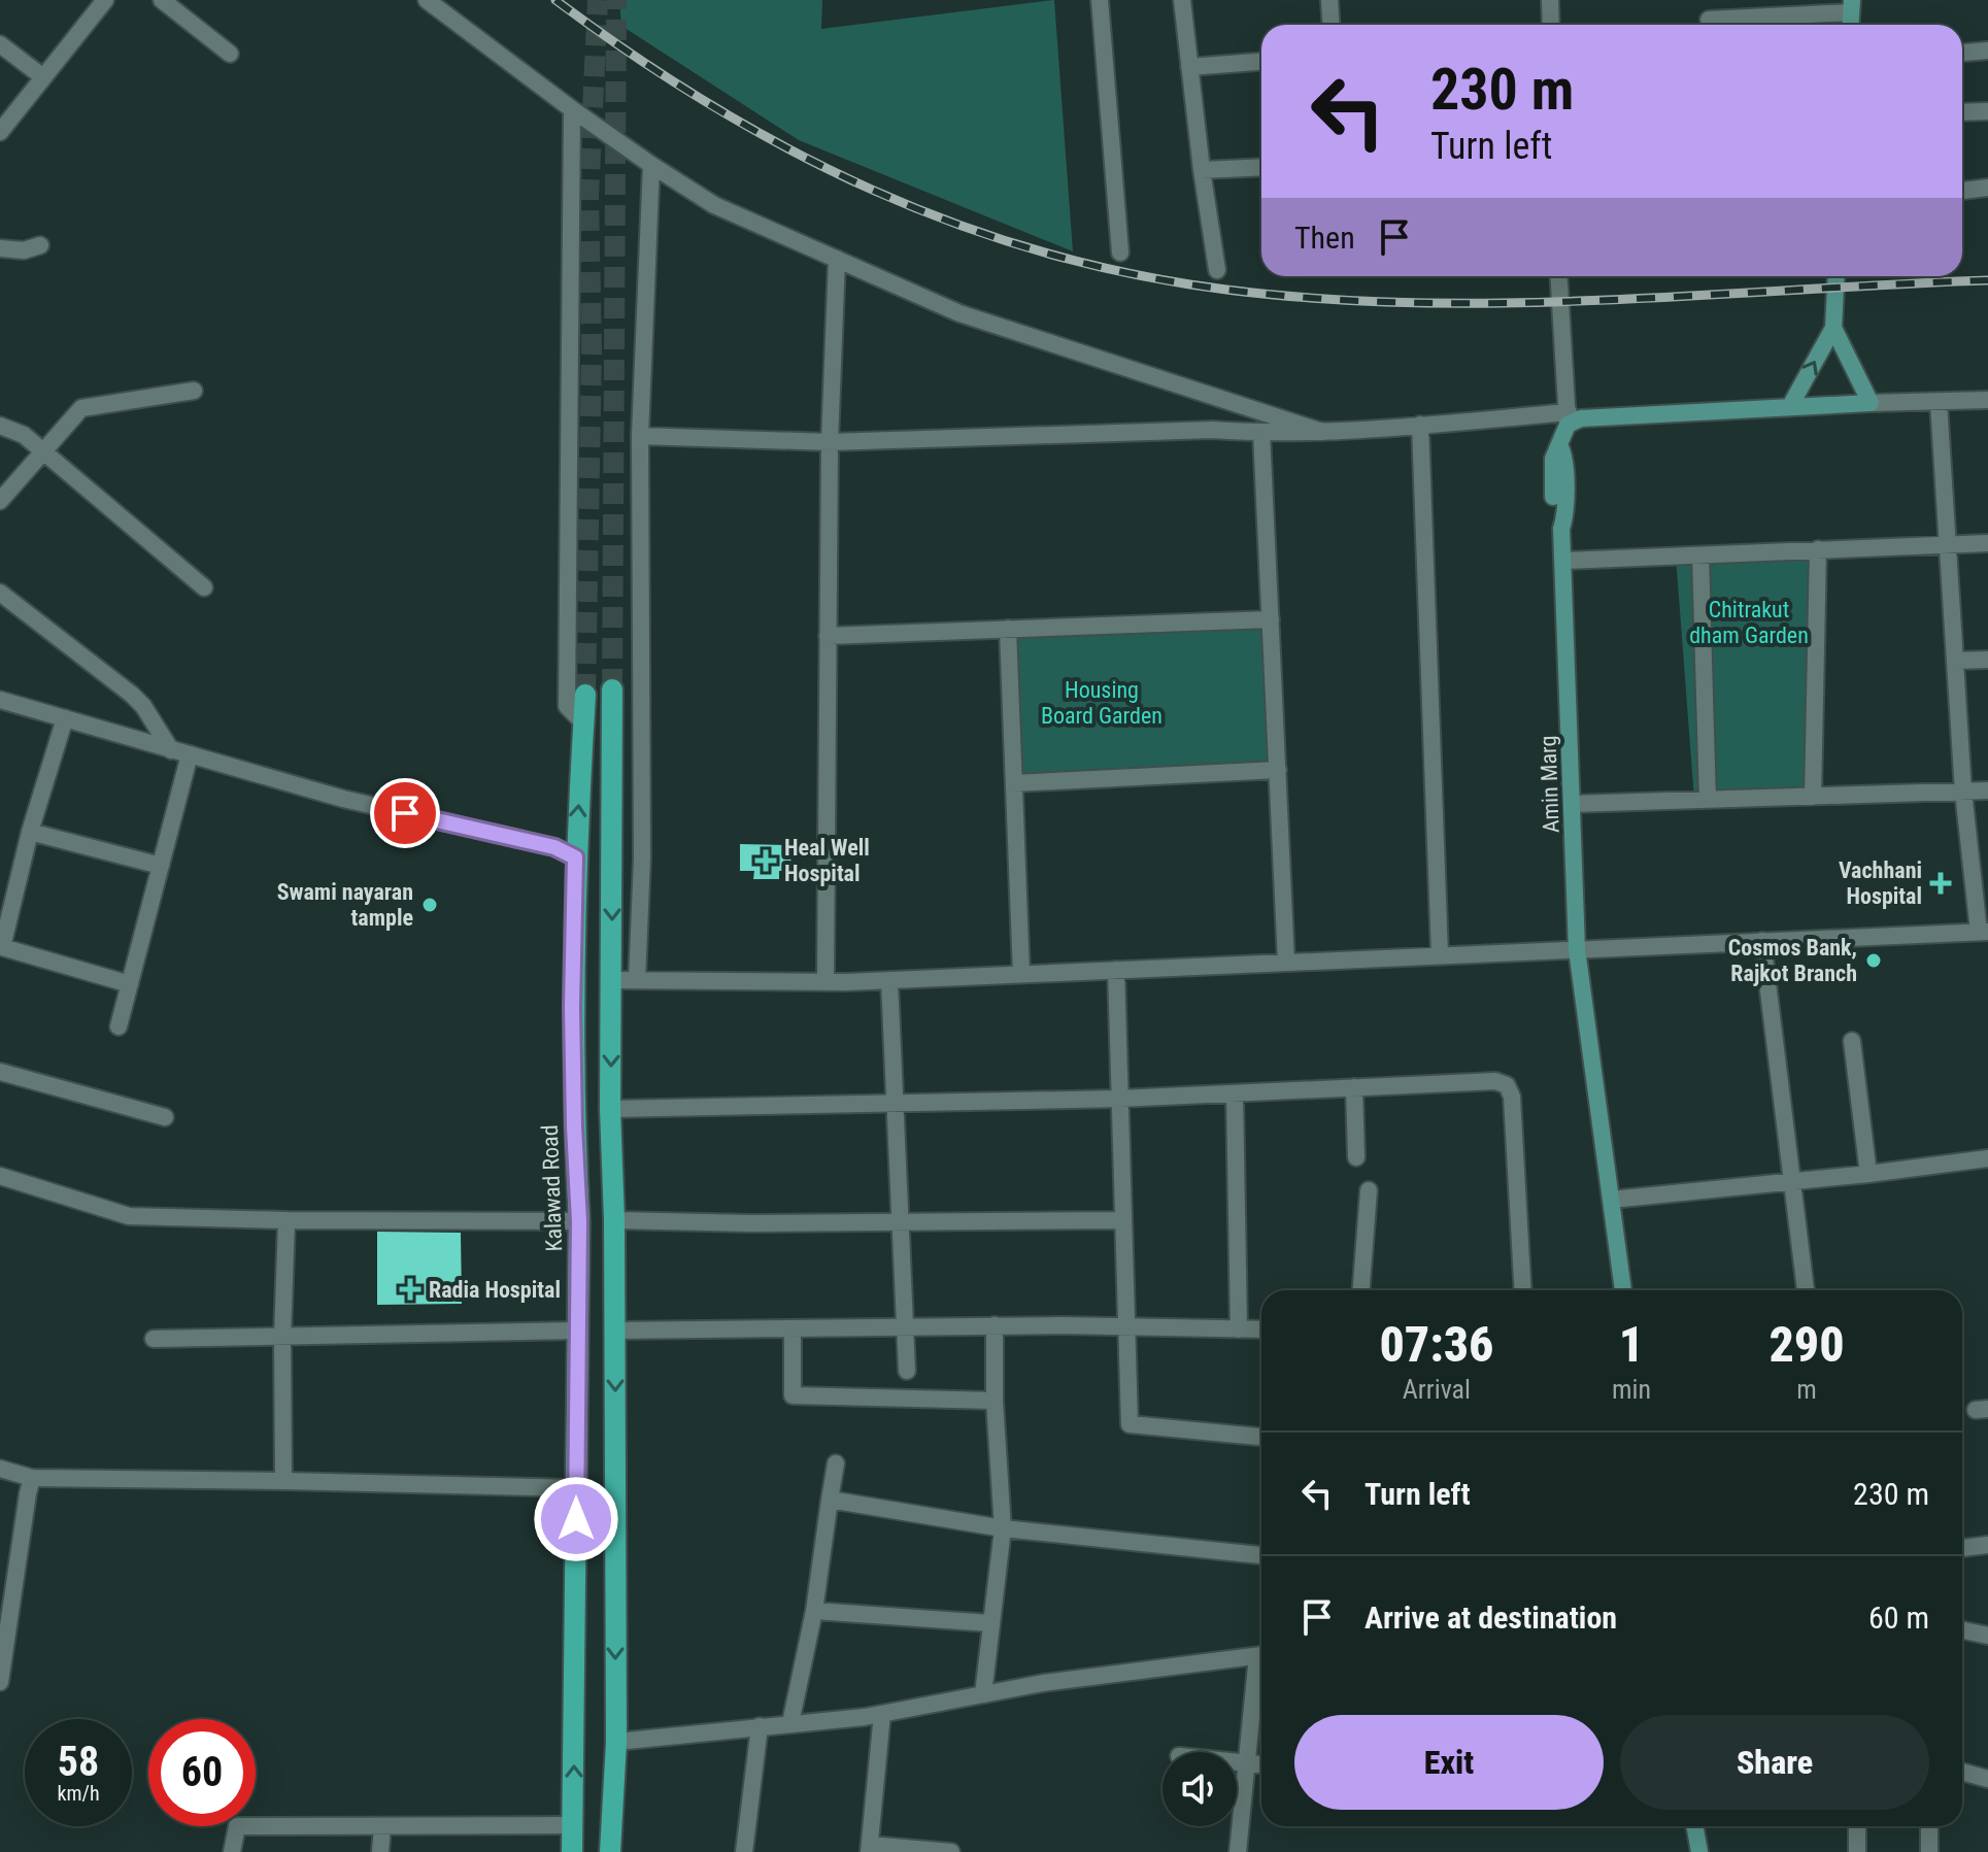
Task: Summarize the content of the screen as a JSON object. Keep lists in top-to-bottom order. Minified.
{"streets":{"main road":["Amin Marg","Kalawad Road"]},"parks":["Chitrakut dham Garden","Housing Board Garden"],"places":{"health":["Heal Well Hospital","Vachhani Hospital","Radia Hospital"],"other":["Swami nayaran tample","Cosmos Bank, Rajkot Branch"]},"page":{"turn":["230 m","Turn left"],"then":"Then","eta":["07:36","Arrival","1","min","290","m"],"list":[{"name":"Turn left","value":"230 m"},{"name":"Arrive at destination","value":"60 m"}],"buttons":["Exit","Share"],"speed":"58 km/h","limit":"60"}}
